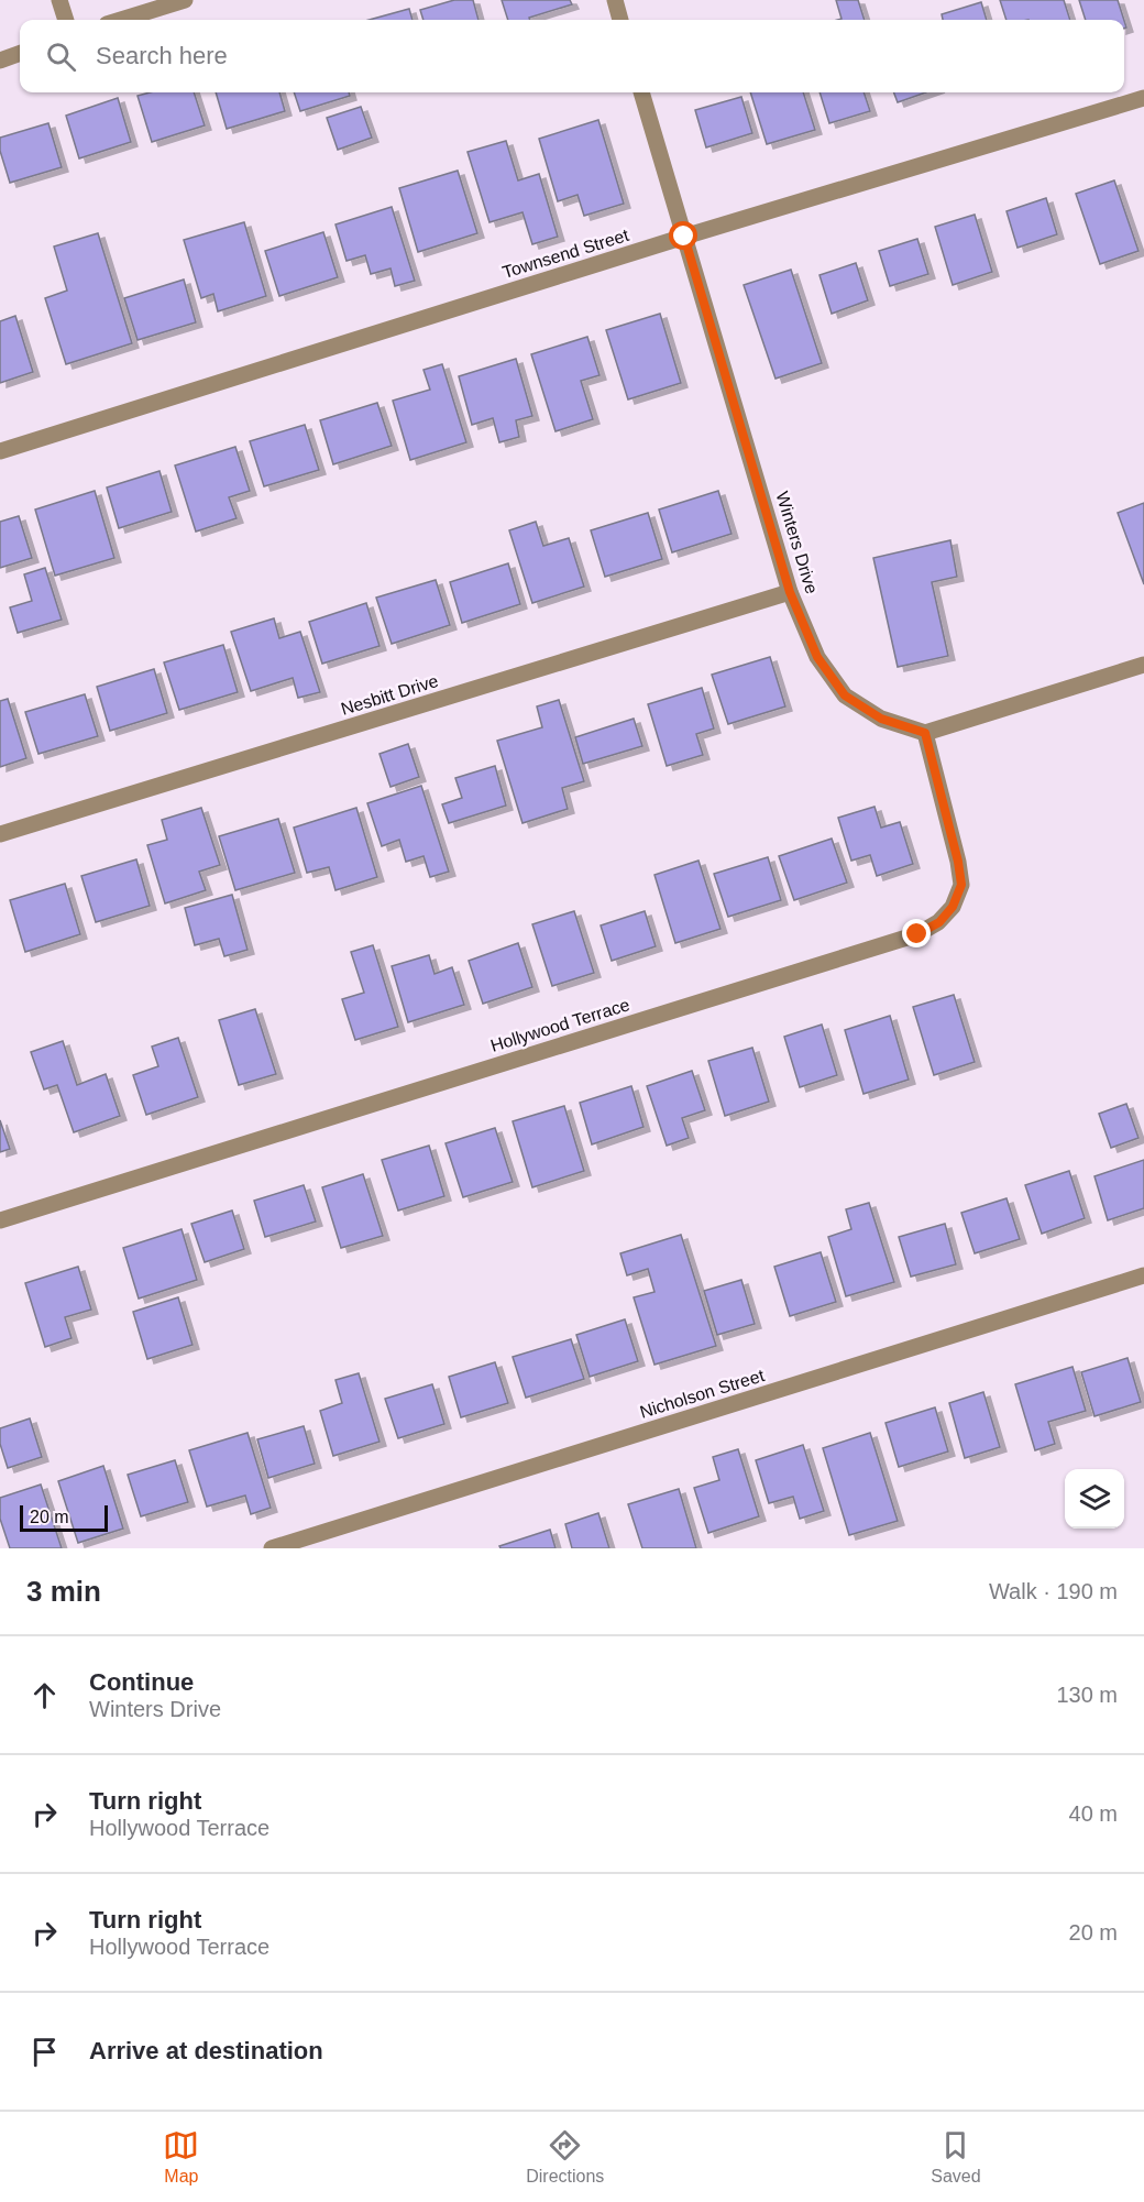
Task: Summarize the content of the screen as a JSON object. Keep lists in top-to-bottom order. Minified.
{"streets":{"street":["Townsend Street","Winters Drive","Nesbitt Drive","Hollywood Terrace","Nicholson Street"]},"crossings":[["Townsend Street","Winters Drive"],["Winters Drive","Nesbitt Drive"],["Winters Drive","Hollywood Terrace"]],"scale_bar":"20 m","page":{"search":"Search here","scale":"20 m","heading":["3 min","Walk · 190 m"],"list":[["Continue","Winters Drive","130 m"],["Turn right","Hollywood Terrace","40 m"],["Turn right","Hollywood Terrace","20 m"],"Arrive at destination"],"nav":["Map","Directions","Saved"]}}
